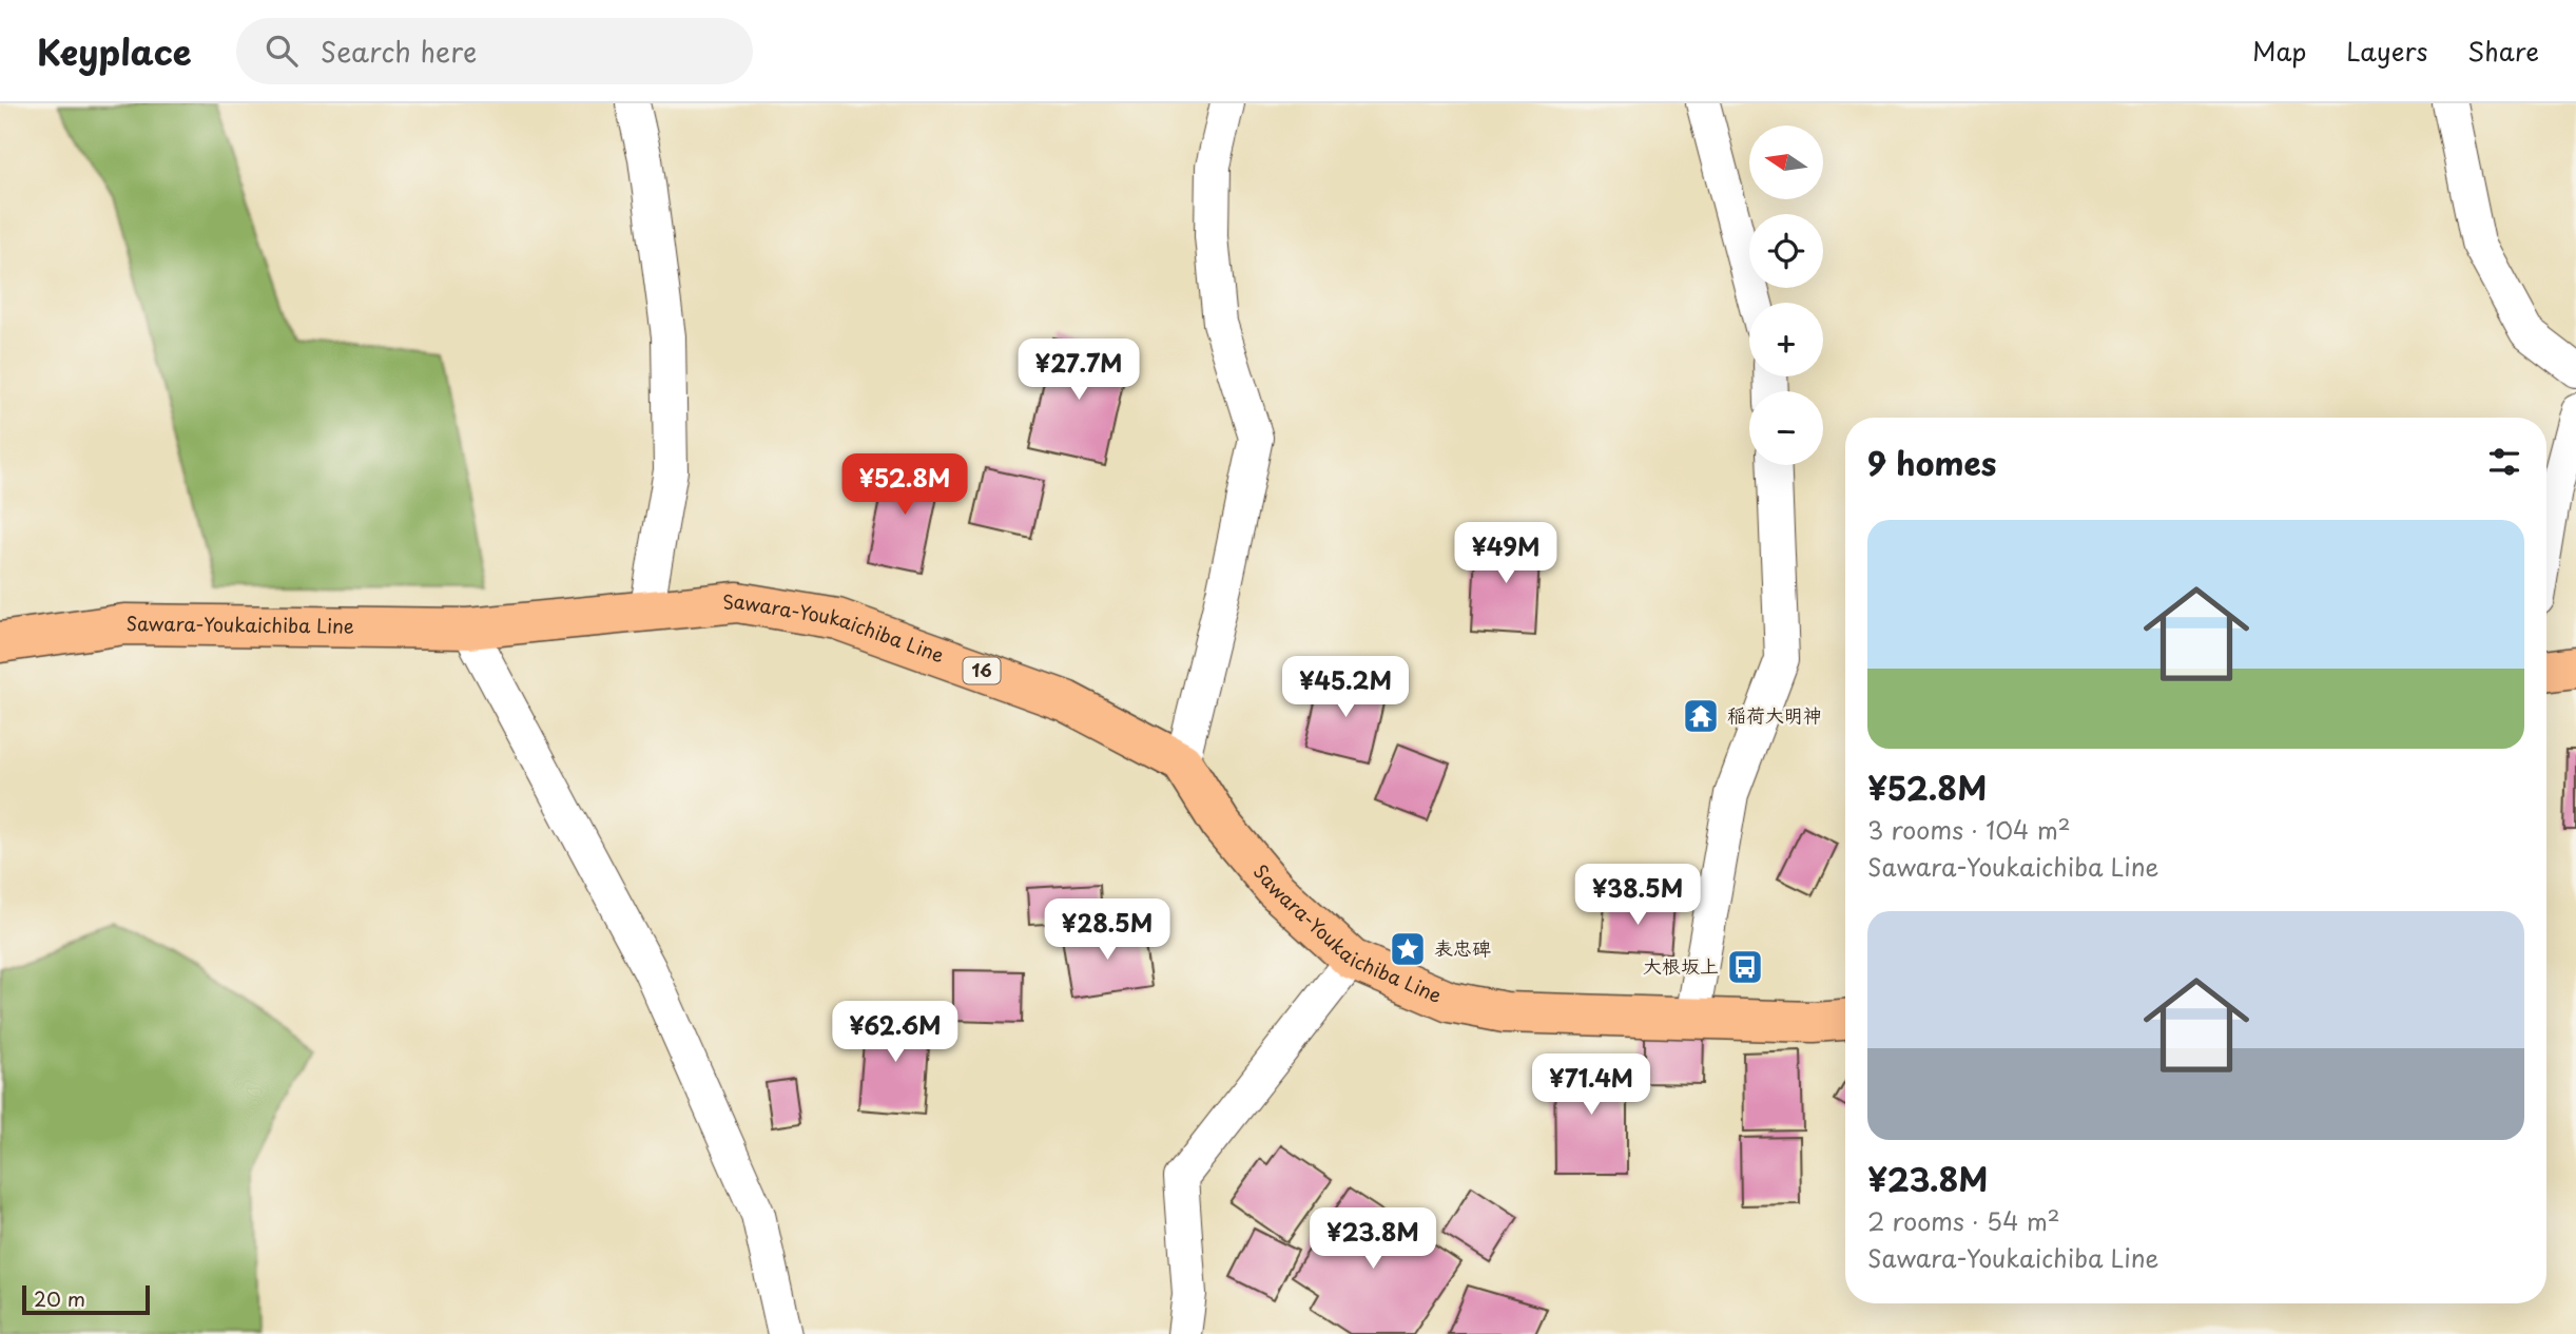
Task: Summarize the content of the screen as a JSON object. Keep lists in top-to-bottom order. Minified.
{"streets":{"main road":["Sawara-Youkaichiba Line","16"]},"places":{"temple":["稲荷大明神"],"place":["表忠碑"],"bus stop":["大根坂上"]},"scale_bar":"20 m","north":"left","page":{"header":"Keyplace","search":"Search here","nav":["Map","Layers","Share"],"map_buttons":["+","−"],"price":["¥27.7M","¥52.8M","¥49M","¥45.2M","¥38.5M","¥28.5M","¥62.6M","¥71.4M","¥23.8M"],"heading":"9 homes","list":[{"name":"¥52.8M","note":"3 rooms · 104 m² · Sawara-Youkaichiba Line"},{"name":"¥23.8M","note":"2 rooms · 54 m² · Sawara-Youkaichiba Line"}],"scale":"20 m"}}
